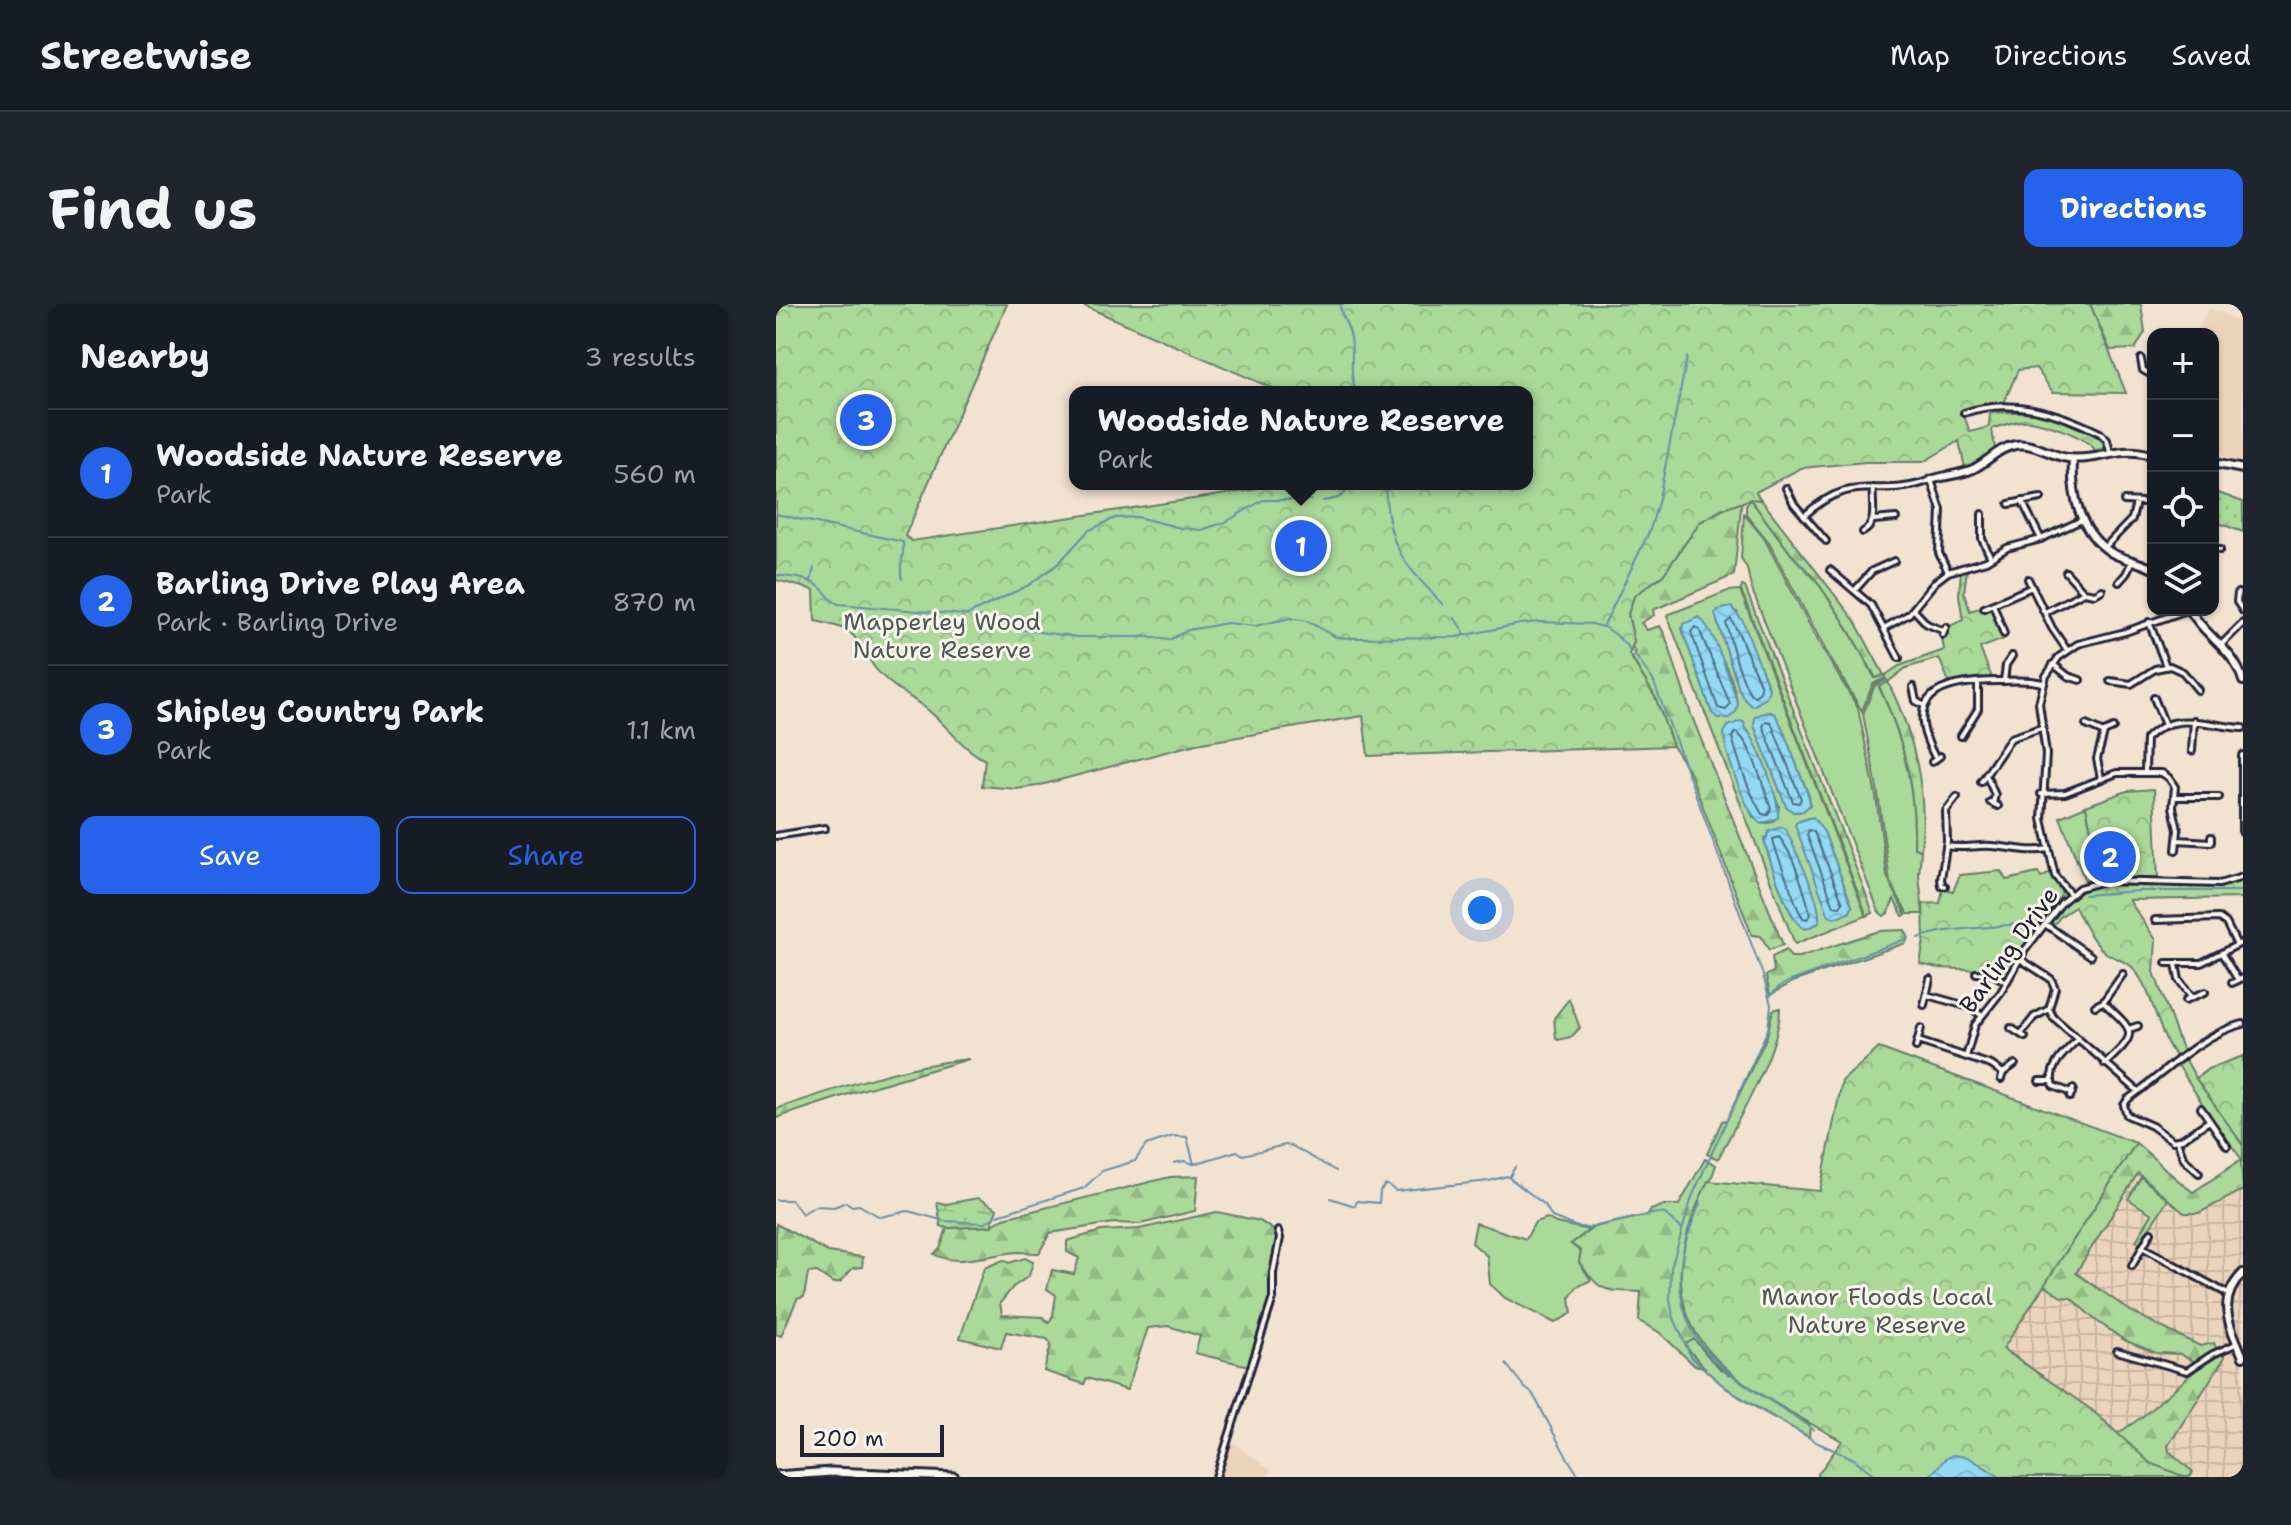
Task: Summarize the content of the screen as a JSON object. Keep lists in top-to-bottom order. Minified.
{"streets":{"street":["Barling Drive"]},"parks":["Mapperley Wood Nature Reserve","Manor Floods Local Nature Reserve"],"scale_bar":"200 m","page":{"header":"Streetwise","nav":["Map","Directions","Saved"],"buttons":["Directions",["Save","Share"]],"title":"Find us","heading":["Nearby","3 results"],"map_buttons":["+","−"],"popup":["Woodside Nature Reserve","Park"],"pins":["3","1","2"],"list":[{"mark":"1","name":"Woodside Nature Reserve","note":"Park","value":"560 m"},{"mark":"2","name":"Barling Drive Play Area","note":"Park · Barling Drive","value":"870 m"},{"mark":"3","name":"Shipley Country Park","note":"Park","value":"1.1 km"}],"scale":"200 m"}}
